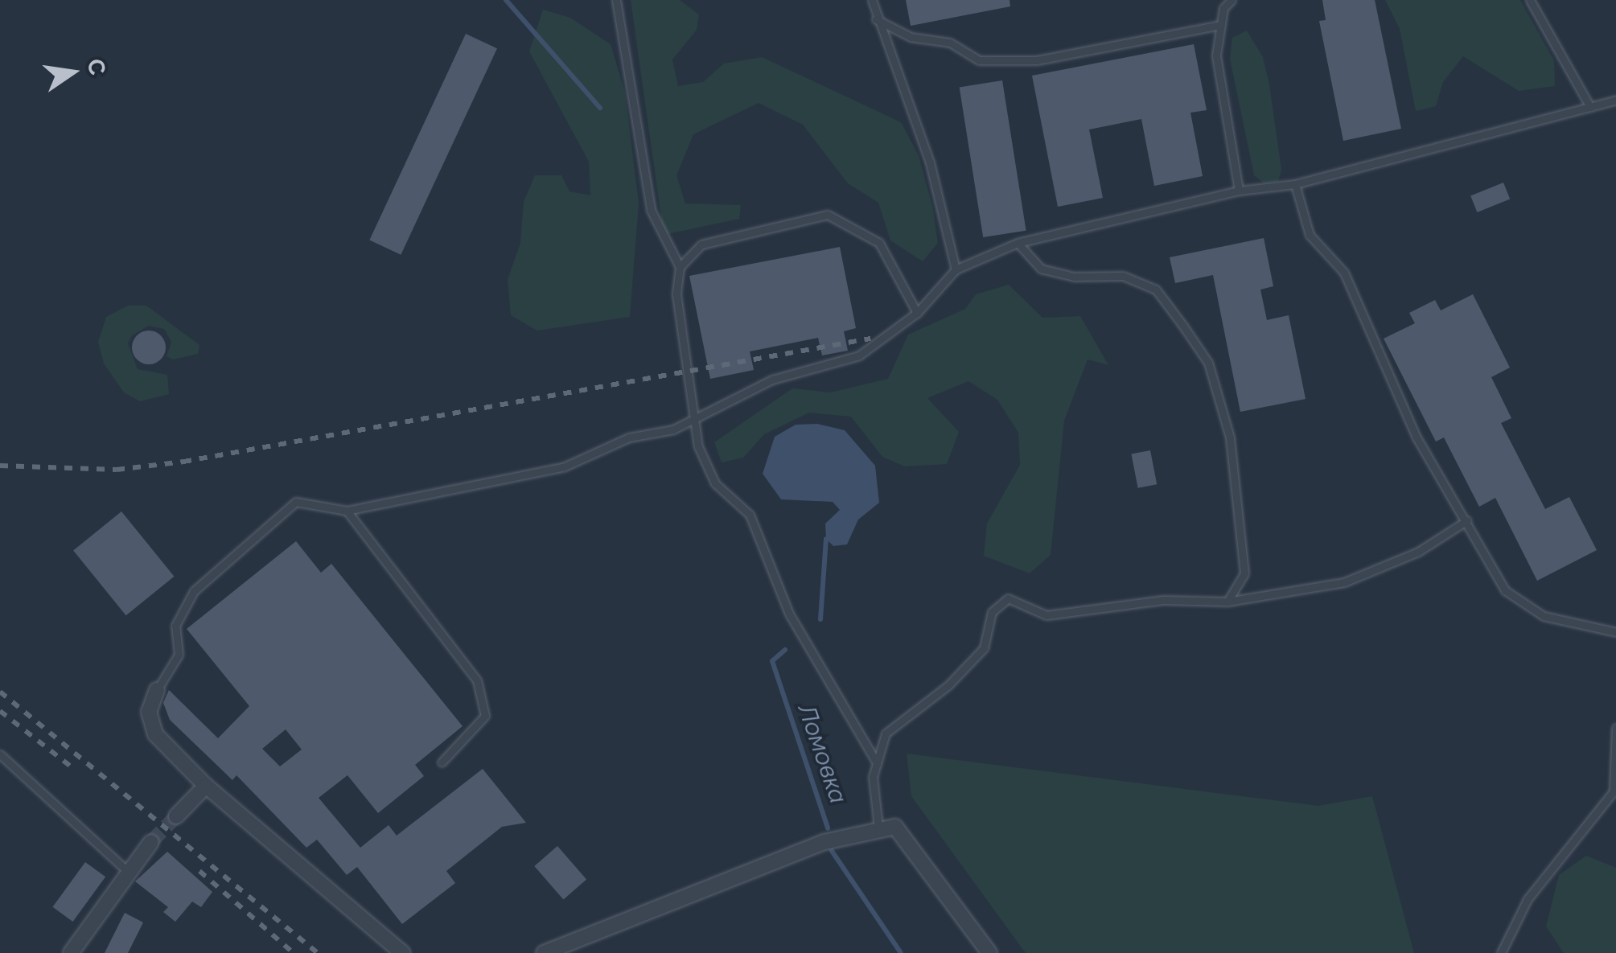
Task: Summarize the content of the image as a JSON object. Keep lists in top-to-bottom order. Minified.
{"water":["Ломовка"],"north":"right"}
